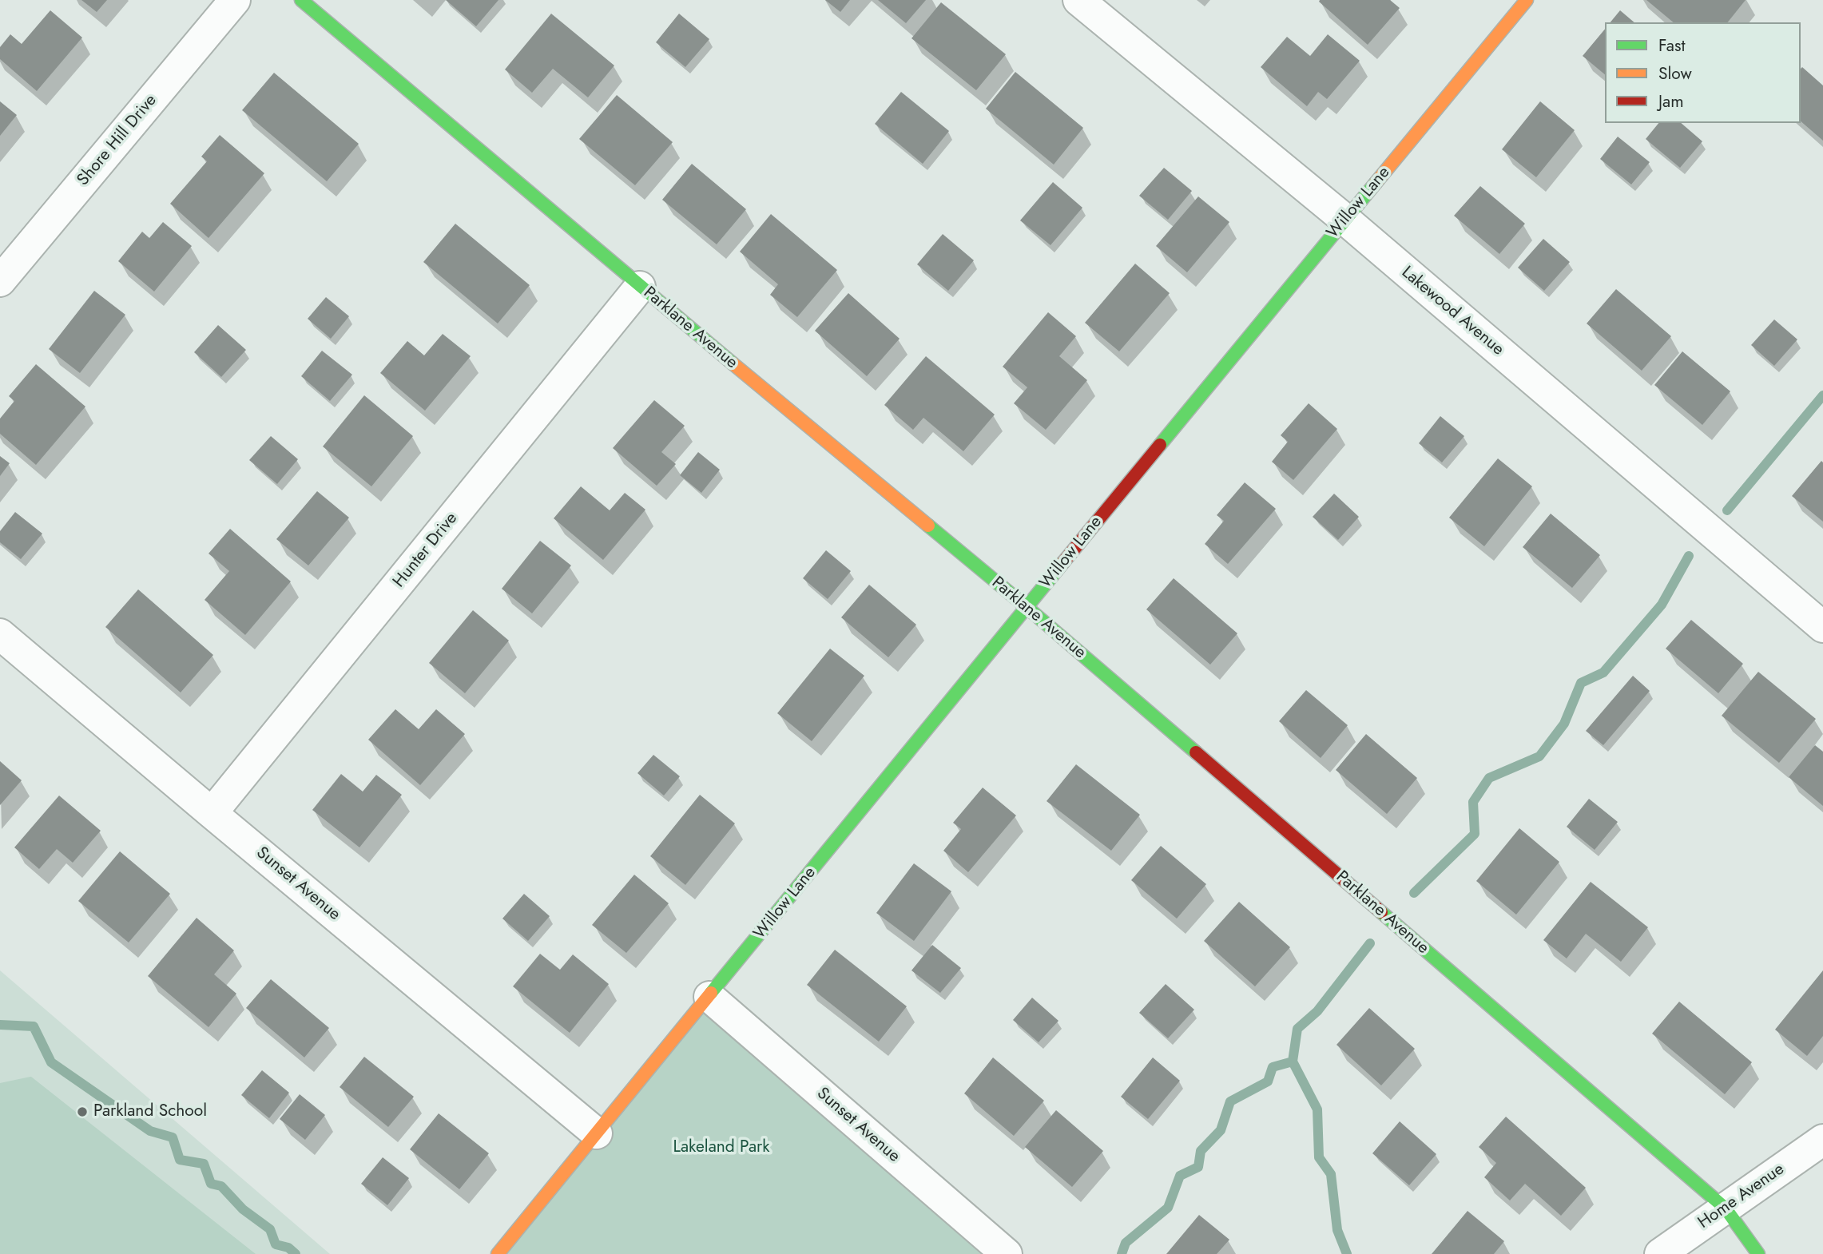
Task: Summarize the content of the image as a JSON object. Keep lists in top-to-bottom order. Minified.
{"streets":{"street":["Shore Hill Drive","Willow Lane","Lakewood Avenue","Parklane Avenue","Hunter Drive","Sunset Avenue","Home Avenue"]},"crossings":[["Willow Lane","Lakewood Avenue"],["Willow Lane","Parklane Avenue"],["Willow Lane","Sunset Avenue"],["Parklane Avenue","Hunter Drive"],["Parklane Avenue","Home Avenue"],["Hunter Drive","Sunset Avenue"]],"parks":["Lakeland Park"],"places":["Parkland School"],"legend":["Fast","Slow","Jam"]}
